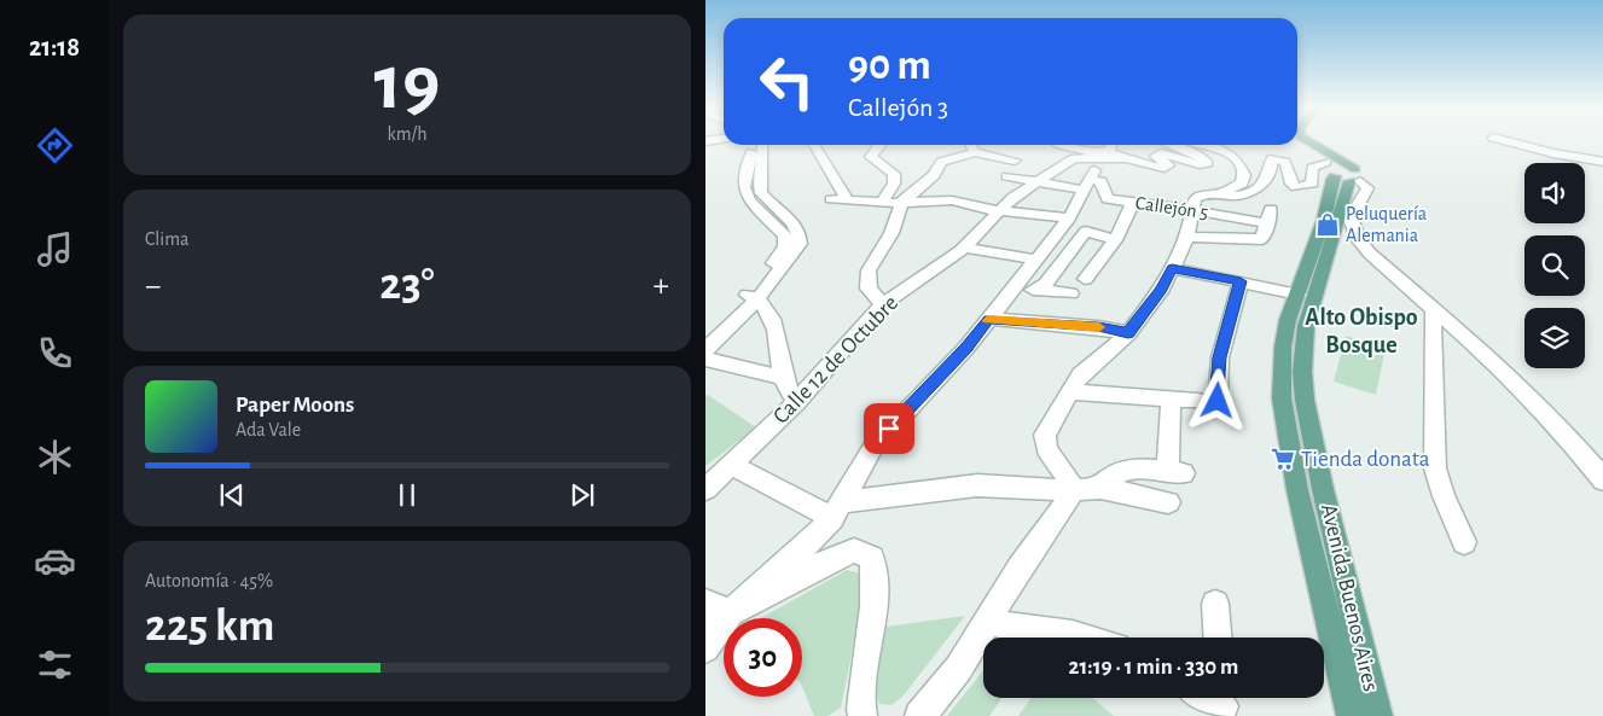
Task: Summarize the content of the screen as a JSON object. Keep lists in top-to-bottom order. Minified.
{"streets":{"main road":["Avenida Buenos Aires"],"street":["Callejón 5","Calle 12 de Octubre"]},"districts":["Alto Obispo Bosque"],"places":{"shop":["Peluquería Alemania"],"supermarket":["Tienda donata"]},"page":{"tabs":"21:18","tile":[["19","km/h"],"Clima",["Autonomía · 45%","225 km"]],"turn":["90 m","Callejón 3"],"heat":["−","23°","+"],"song":["Paper Moons","Ada Vale"],"limit":"30","trip":"21:19 · 1 min · 330 m"}}
